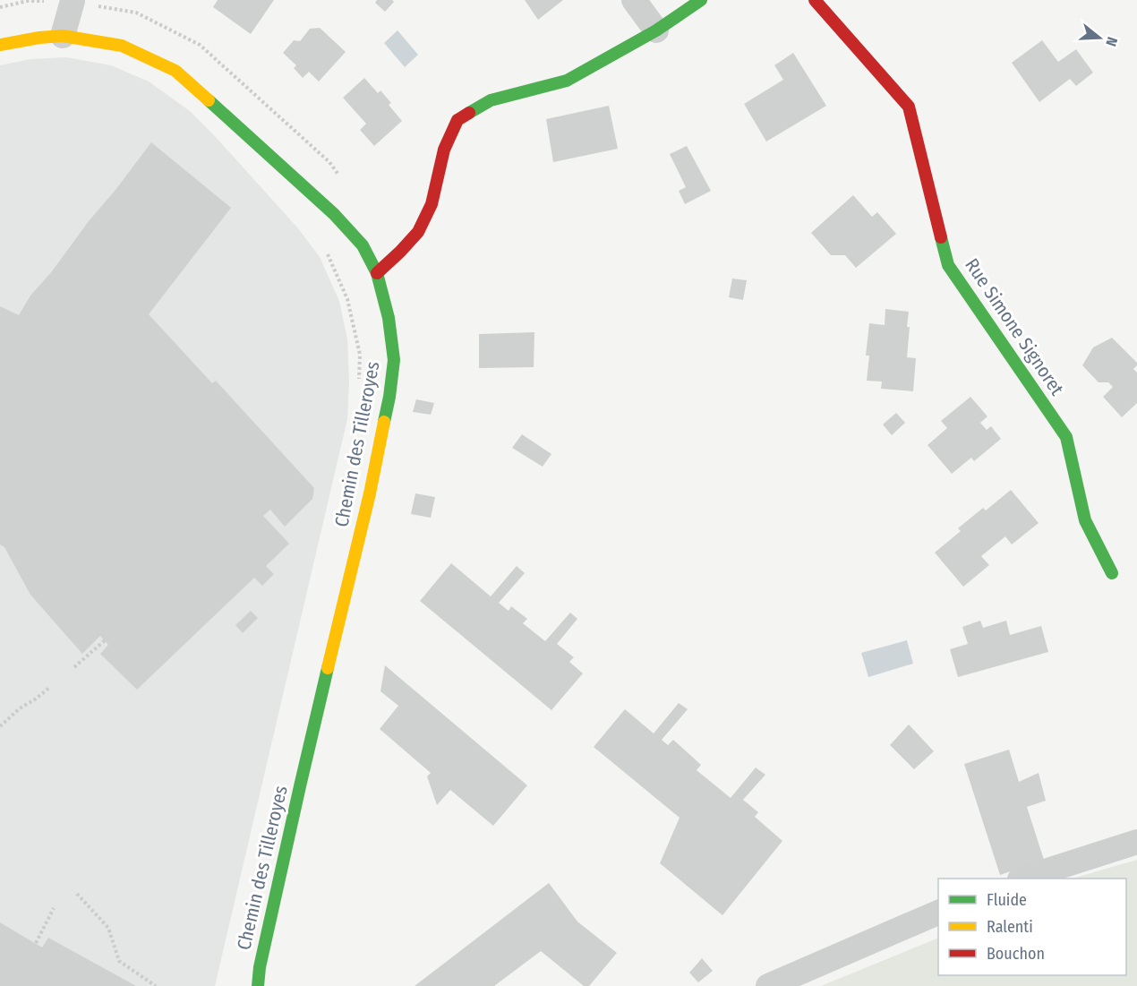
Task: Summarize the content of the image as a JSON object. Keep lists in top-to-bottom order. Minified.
{"streets":{"street":["Rue Simone Signoret","Chemin des Tilleroyes"]},"legend":["Fluide","Ralenti","Bouchon"],"north":"right"}
